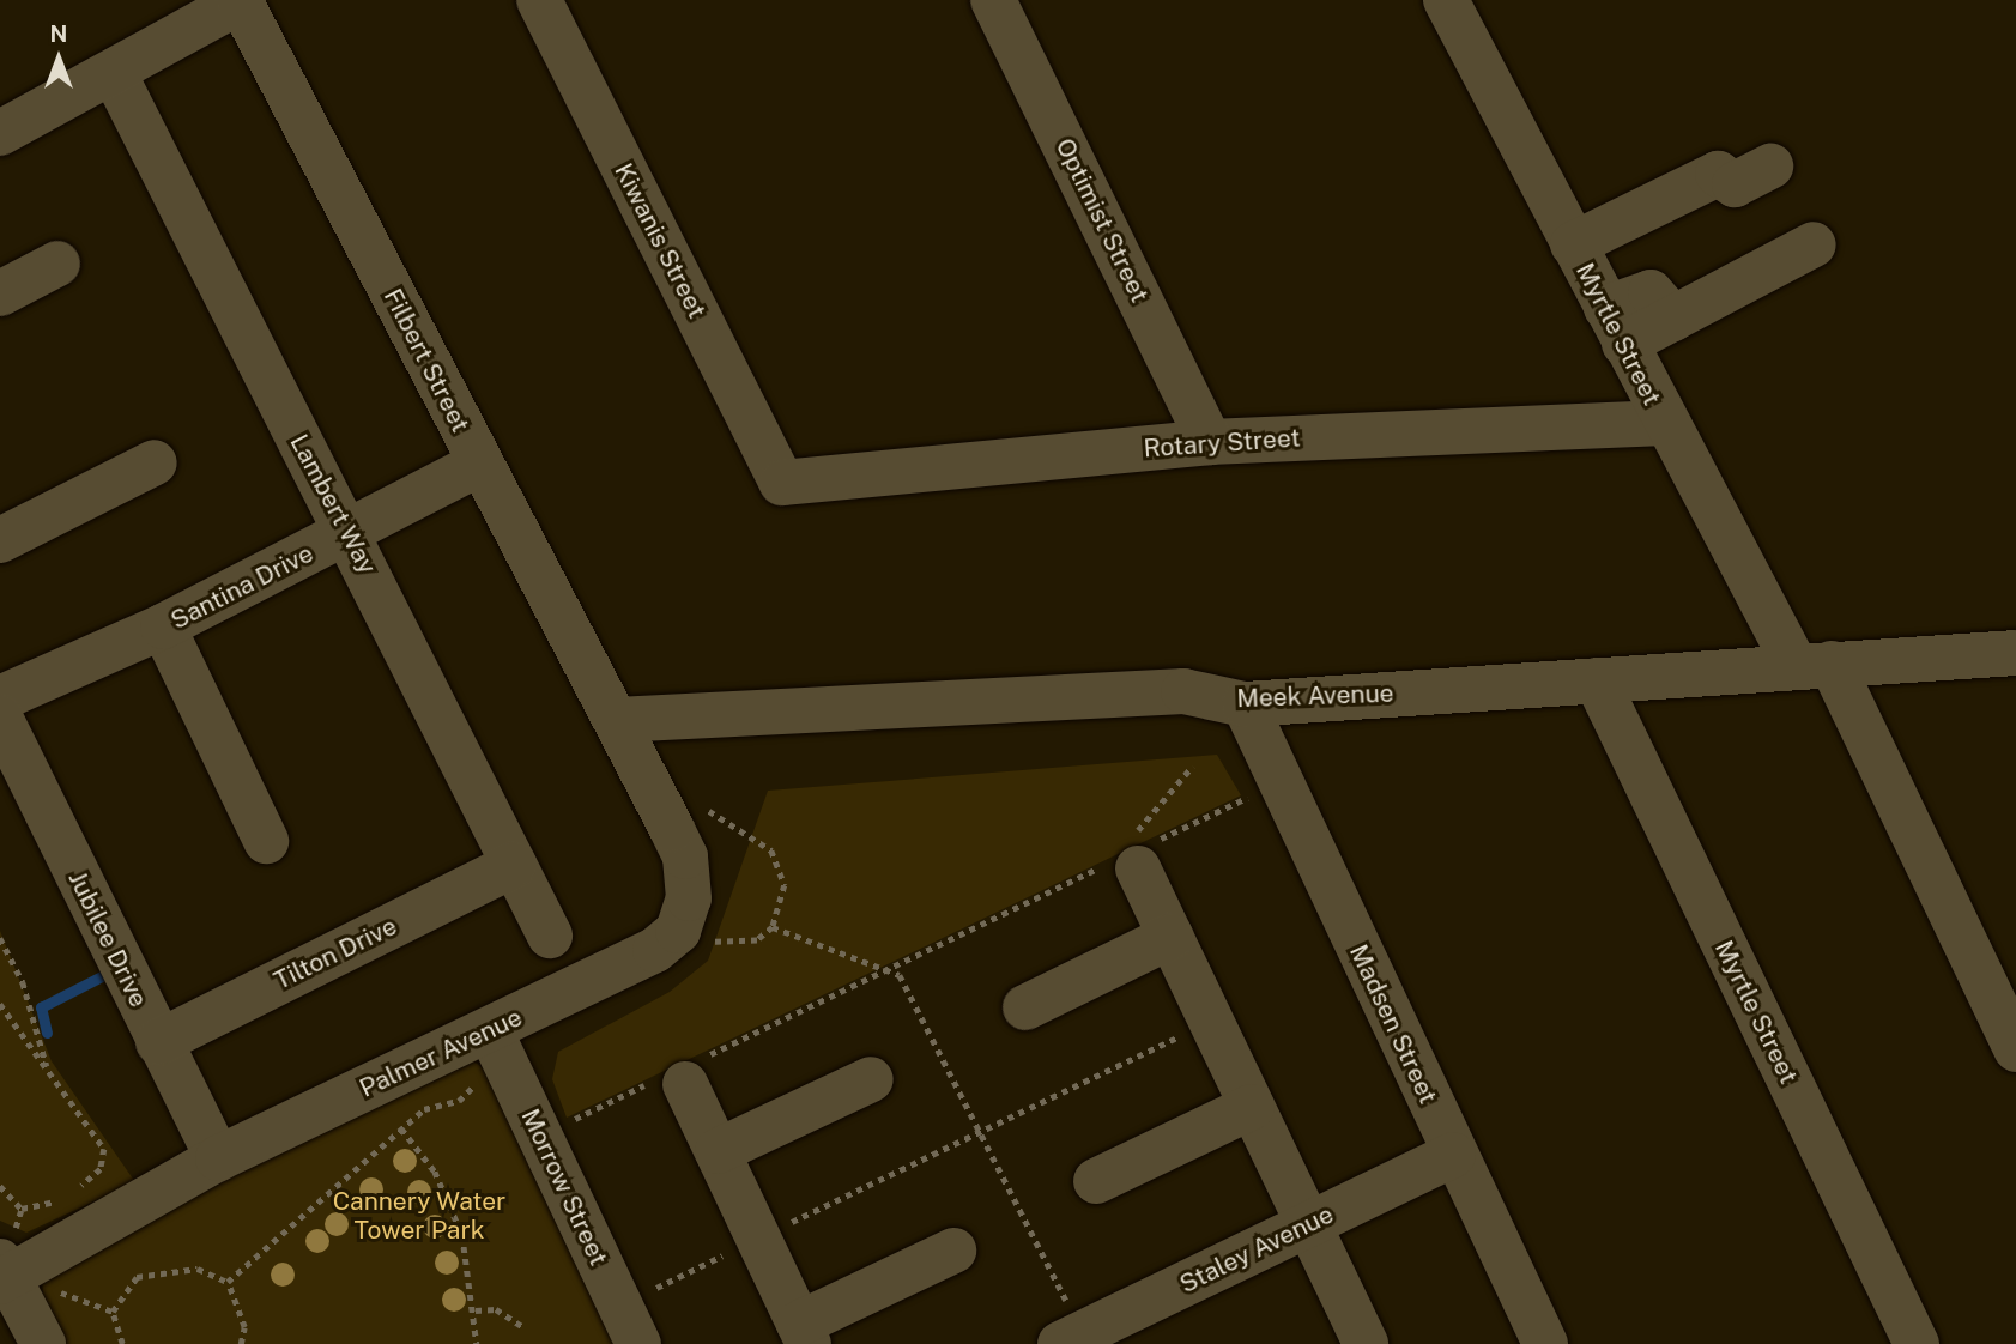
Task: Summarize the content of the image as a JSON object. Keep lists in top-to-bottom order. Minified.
{"streets":{"street":["Optimist Street","Kiwanis Street","Myrtle Street","Filbert Street","Rotary Street","Lambert Way","Santina Drive","Meek Avenue","Jubilee Drive","Tilton Drive","Madsen Street","Palmer Avenue","Morrow Street","Staley Avenue"]},"crossings":[["Optimist Street","Rotary Street"],["Kiwanis Street","Rotary Street"],["Myrtle Street","Rotary Street"],["Myrtle Street","Meek Avenue"],["Filbert Street","Santina Drive"],["Filbert Street","Meek Avenue"],["Filbert Street","Palmer Avenue"],["Lambert Way","Santina Drive"],["Lambert Way","Tilton Drive"],["Meek Avenue","Madsen Street"],["Meek Avenue","Palmer Avenue"],["Jubilee Drive","Tilton Drive"],["Jubilee Drive","Palmer Avenue"],["Madsen Street","Staley Avenue"],["Palmer Avenue","Morrow Street"]],"parks":["Cannery Water Tower Park"],"north":"top"}
